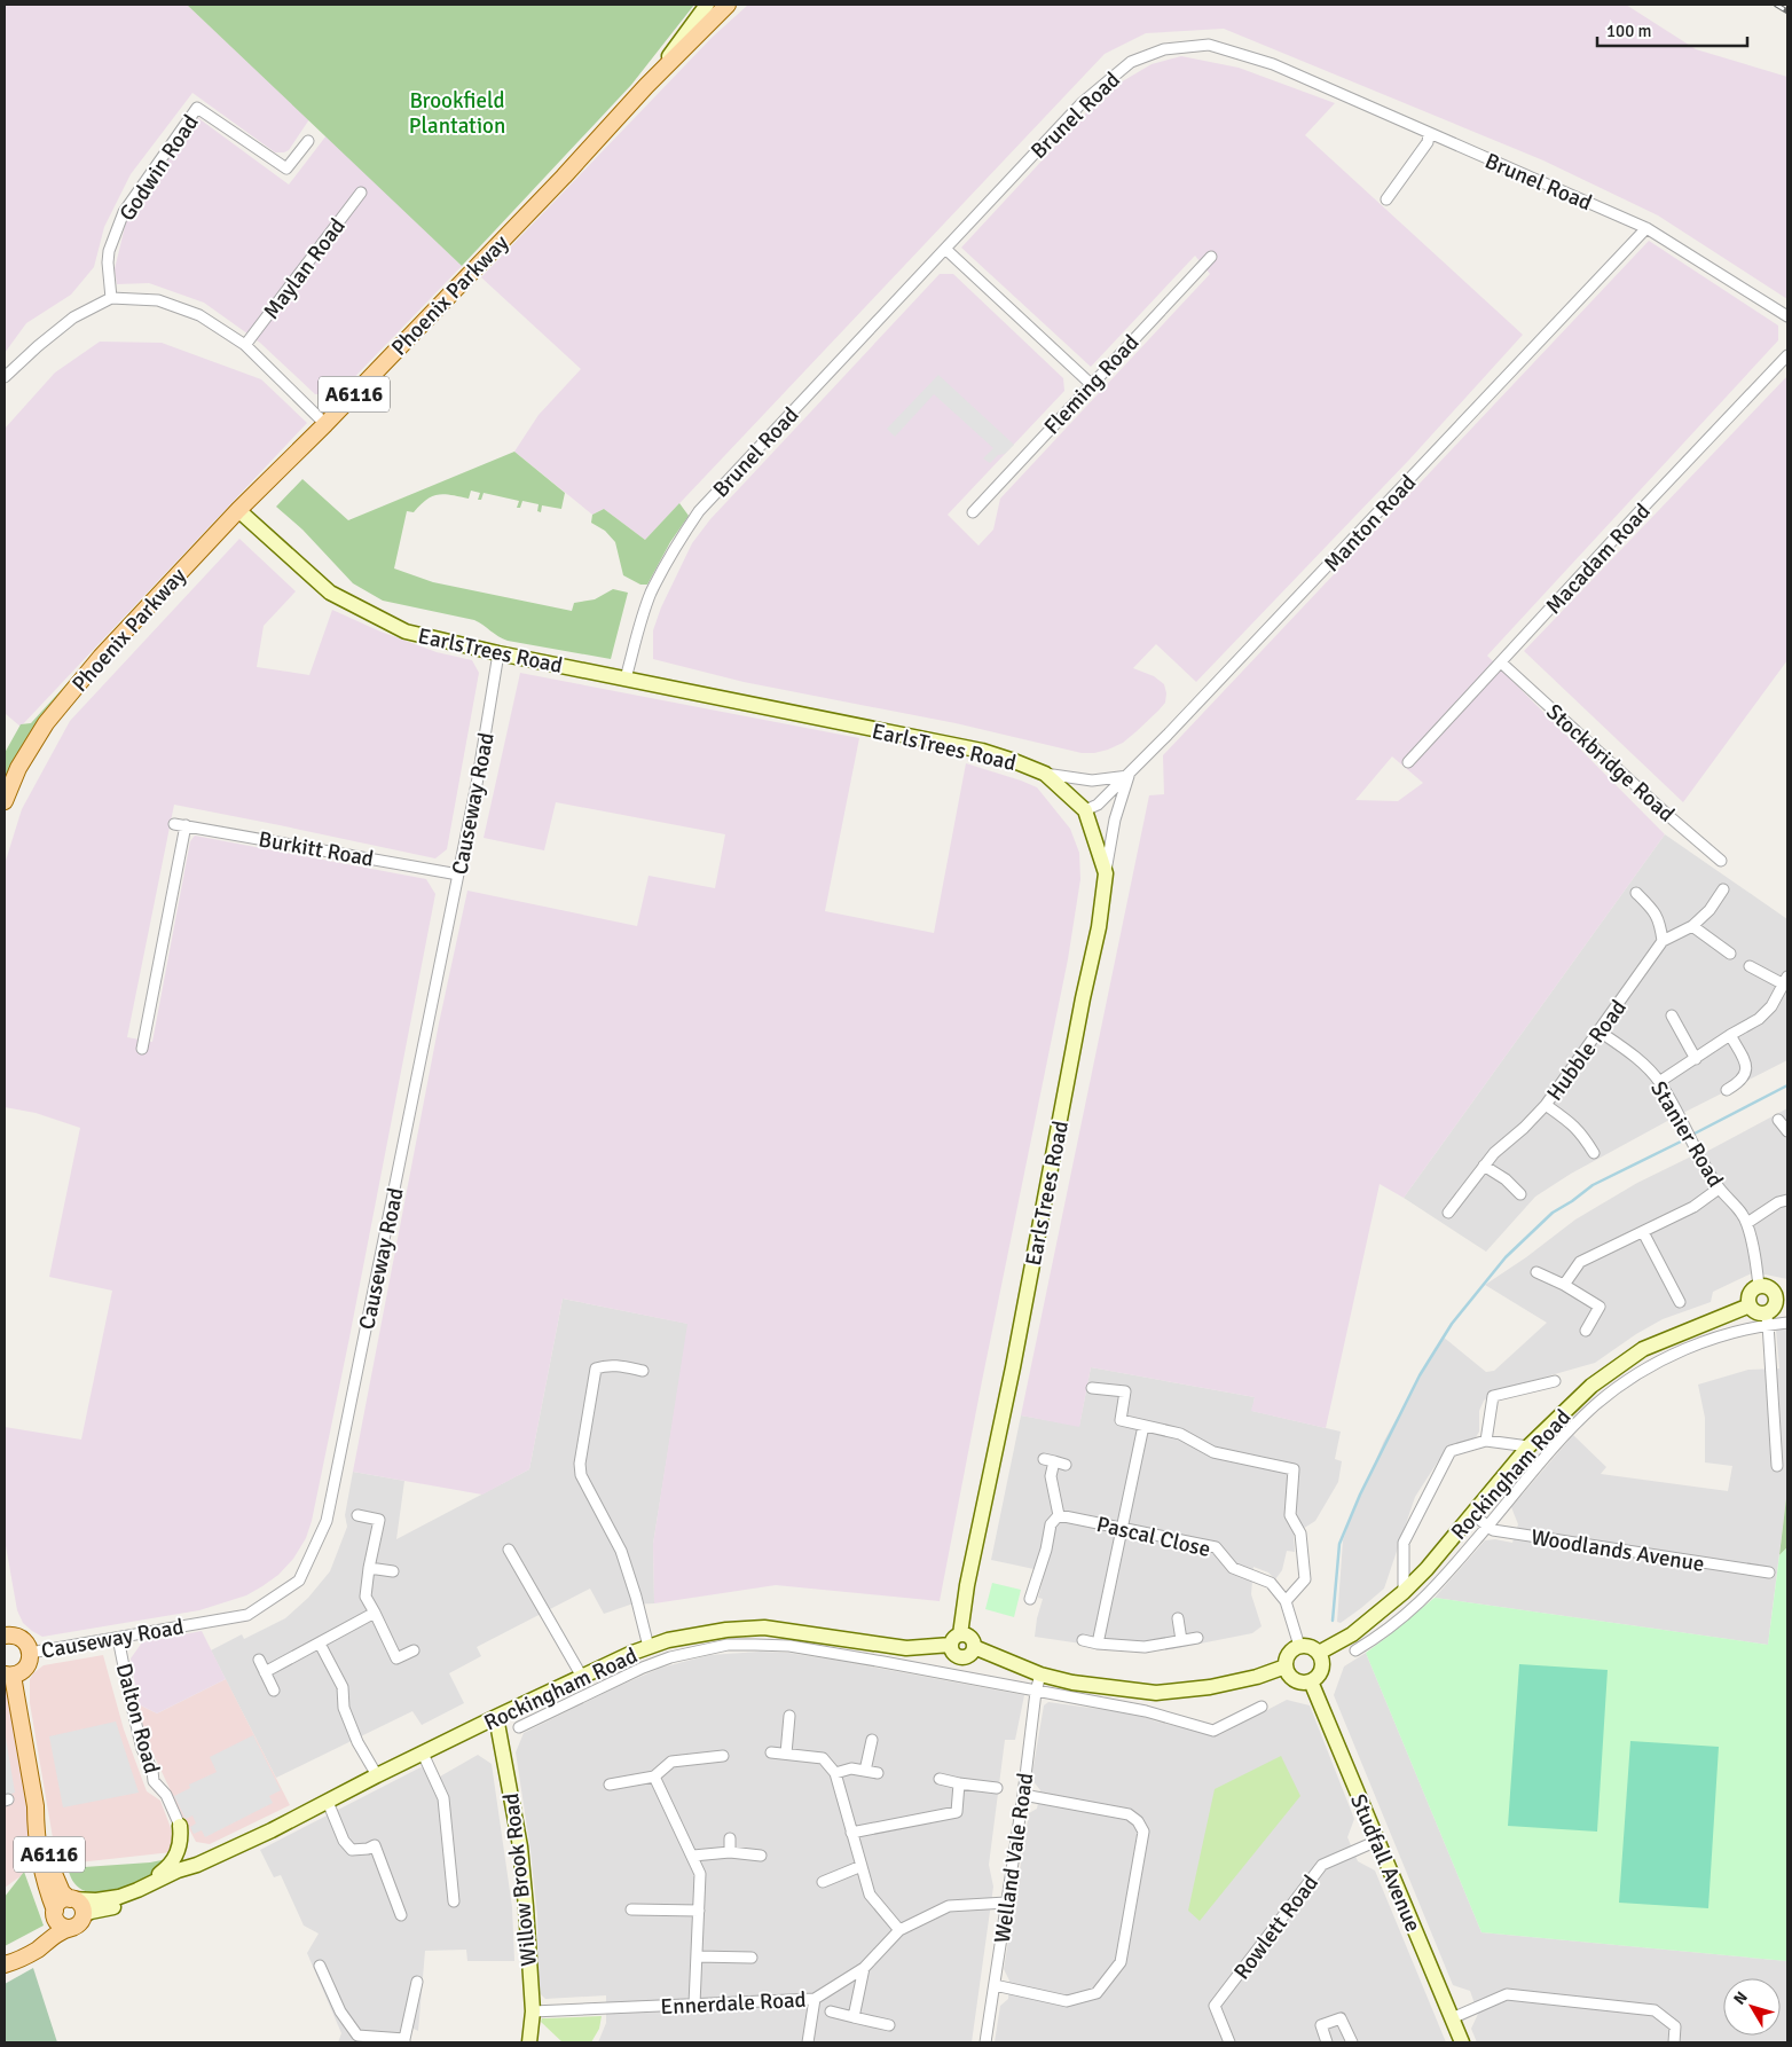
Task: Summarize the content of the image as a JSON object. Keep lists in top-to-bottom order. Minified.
{"streets":{"main road":["Phoenix Parkway","A6116"],"street":["Brunel Road","Godwin Road","Maylan Road","Fleming Road","Manton Road","Macadam Road","EarlsTrees Road","Stockbridge Road","Causeway Road","Burkitt Road","Hubble Road","Stanier Road","Rockingham Road","Pascal Close","Woodlands Avenue","Dalton Road","Welland Vale Road","Studfall Avenue","Willow Brook Road","Rowlett Road","Ennerdale Road"]},"crossings":[["Brunel Road","Manton Road"],["Brunel Road","EarlsTrees Road"],["Phoenix Parkway","EarlsTrees Road"],["A6116","Causeway Road"],["A6116","Rockingham Road"],["Manton Road","EarlsTrees Road"],["Macadam Road","Stockbridge Road"],["EarlsTrees Road","Causeway Road"],["EarlsTrees Road","Rockingham Road"],["Causeway Road","Burkitt Road"],["Causeway Road","Dalton Road"],["Hubble Road","Stanier Road"],["Rockingham Road","Pascal Close"],["Rockingham Road","Woodlands Avenue"],["Rockingham Road","Studfall Avenue"],["Rockingham Road","Willow Brook Road"],["Pascal Close","Studfall Avenue"],["Welland Vale Road","Ennerdale Road"],["Studfall Avenue","Rowlett Road"],["Willow Brook Road","Ennerdale Road"]],"parks":["Brookfield Plantation"],"scale_bar":"100 m","north":"top left"}
